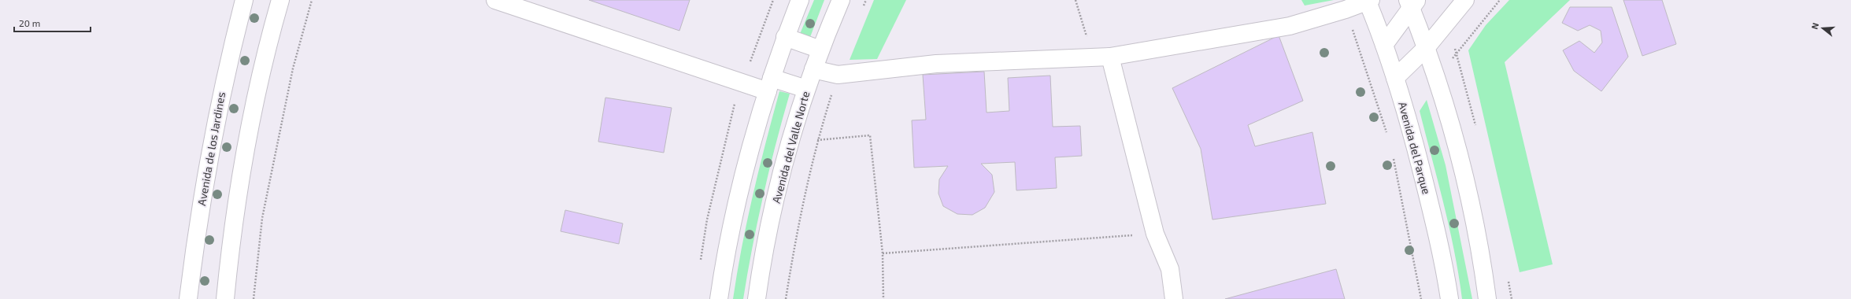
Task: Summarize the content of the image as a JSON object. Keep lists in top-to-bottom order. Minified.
{"streets":{"street":["Avenida del Valle Norte","Avenida del Parque","Avenida de los Jardines"]},"scale_bar":"20 m","north":"left"}
